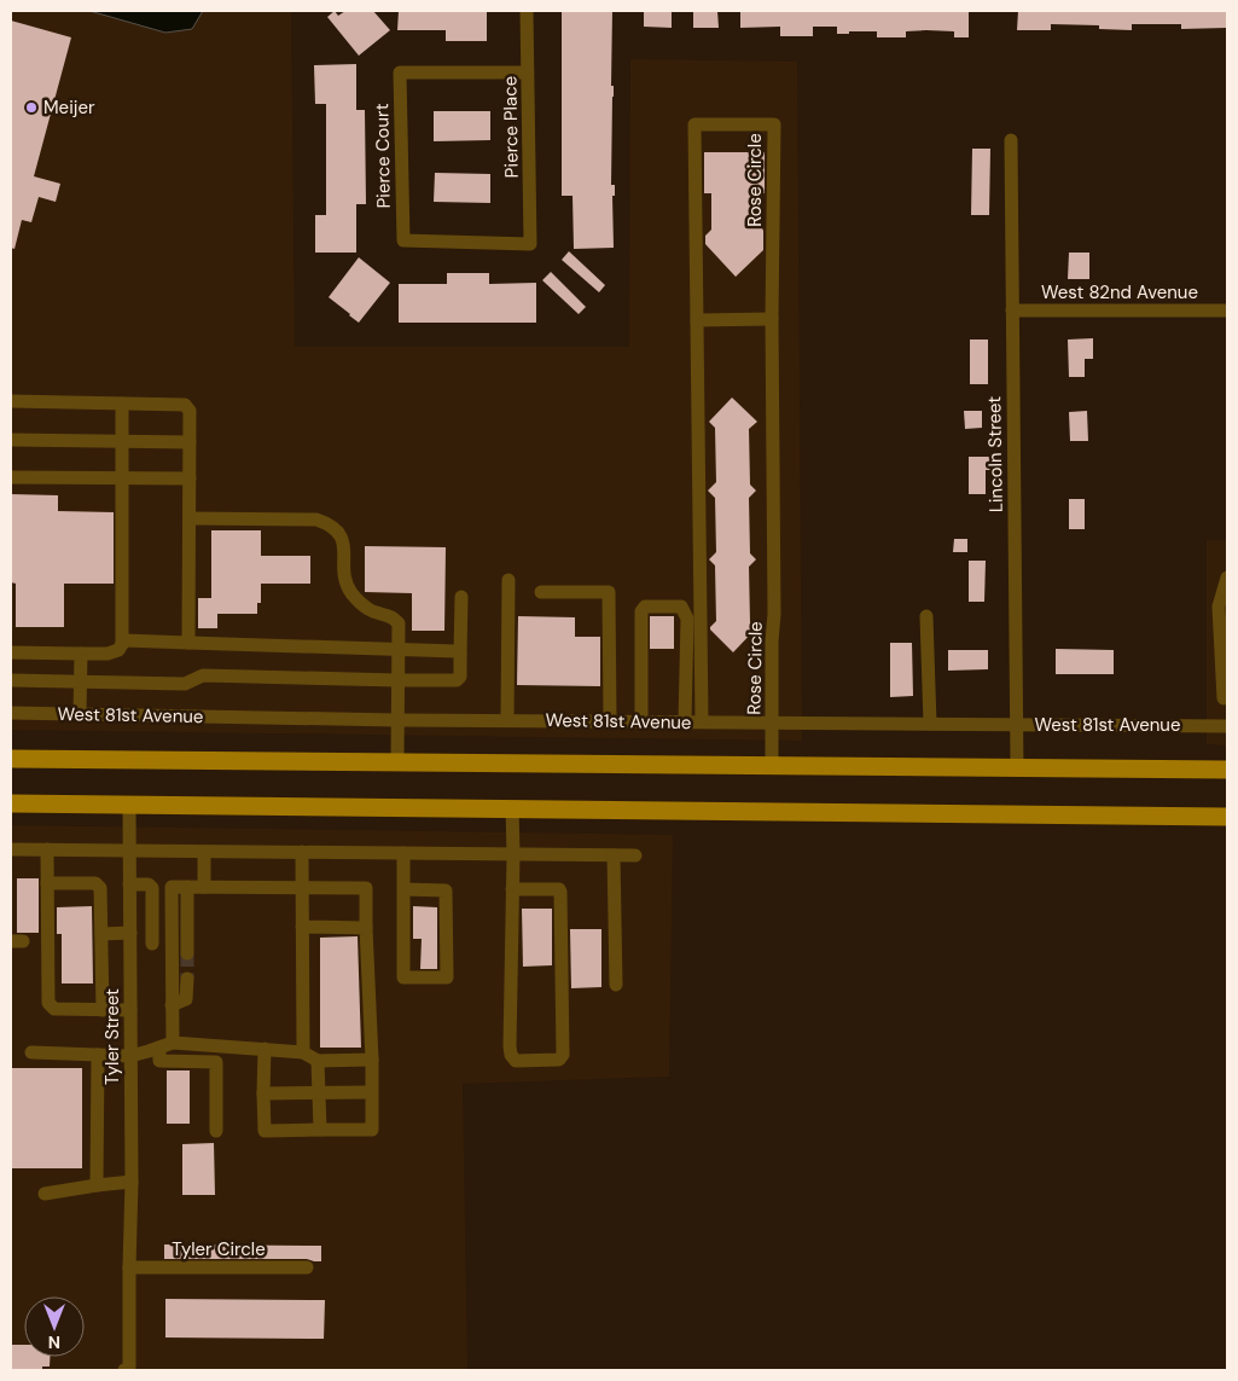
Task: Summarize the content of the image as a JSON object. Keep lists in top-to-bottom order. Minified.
{"streets":{"street":["Pierce Place","Pierce Court","Rose Circle","West 82nd Avenue","Lincoln Street","West 81st Avenue","Tyler Street","Tyler Circle"]},"crossings":[["Pierce Place","Pierce Court"],["Rose Circle","West 81st Avenue"],["West 82nd Avenue","Lincoln Street"],["Lincoln Street","West 81st Avenue"],["Tyler Street","Tyler Circle"]],"places":["Meijer"],"north":"bottom"}
